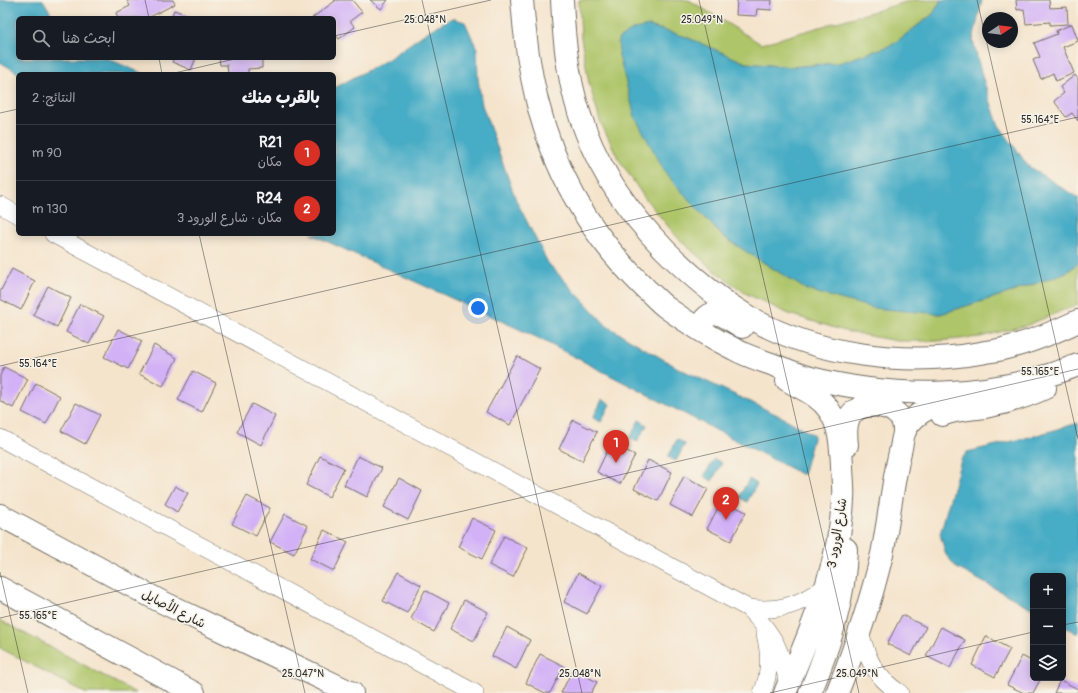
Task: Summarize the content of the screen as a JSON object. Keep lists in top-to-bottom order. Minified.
{"streets":{"street":["شارع الورود 3","شارع الأصايل"]},"north":"right","page":{"search":"ابحث هنا","heading":["بالقرب منك","النتائج: 2"],"list":[{"mark":"1","name":"R21","note":"مكان","value":"90 m"},{"mark":"2","name":"R24","note":"مكان · شارع الورود 3","value":"130 m"}],"pins":["1","2"],"map_buttons":["+","−"]},"coordinates":["25.048°N","25.049°N","55.164°E","55.165°E","25.047°N"]}
